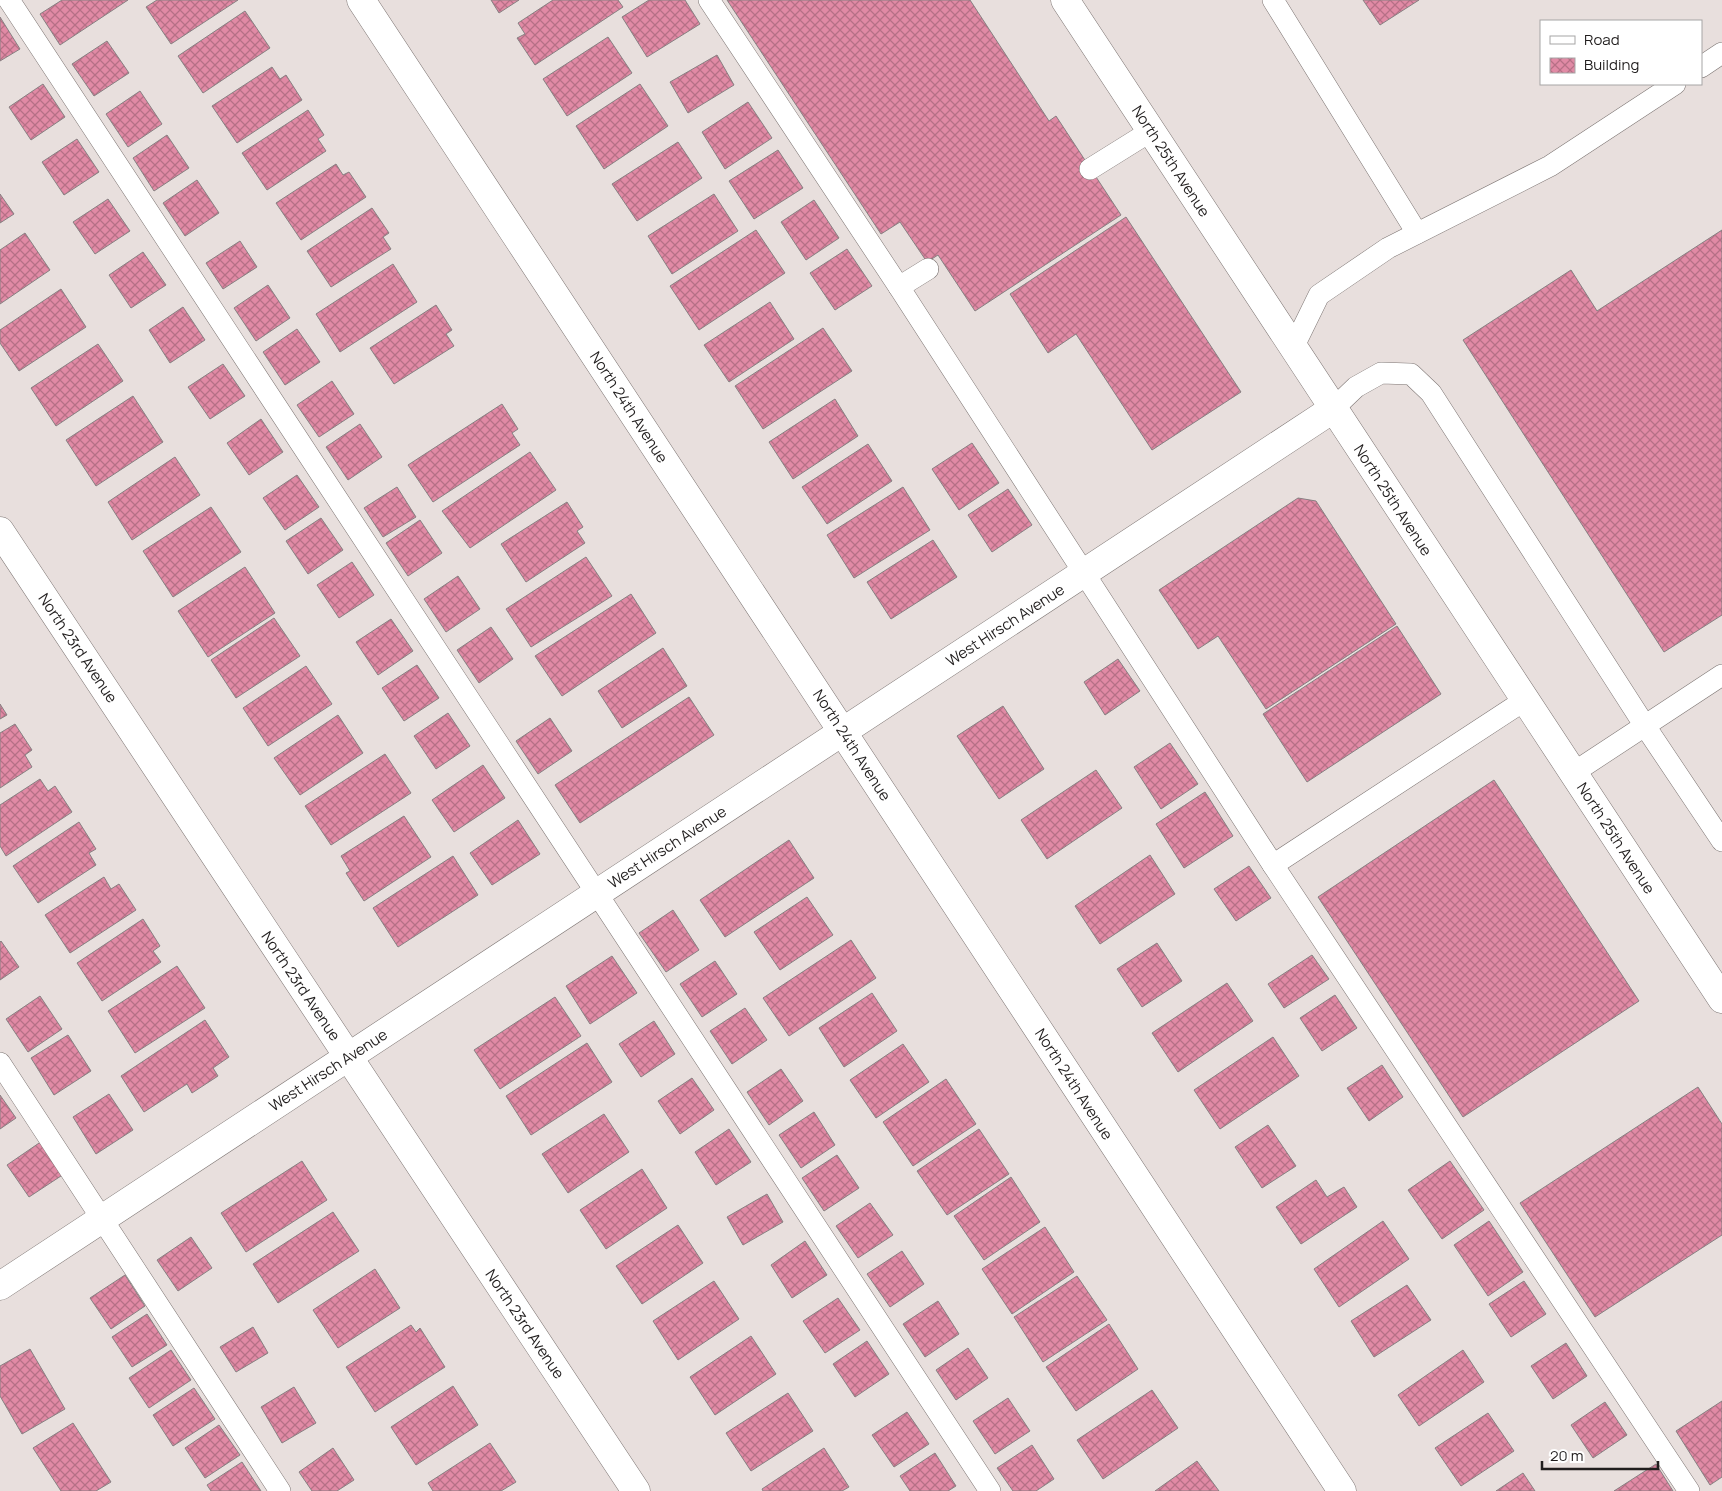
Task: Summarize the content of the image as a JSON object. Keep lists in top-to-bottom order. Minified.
{"streets":{"street":["North 25th Avenue","North 24th Avenue","West Hirsch Avenue","North 23rd Avenue"]},"crossings":[["North 25th Avenue","West Hirsch Avenue"],["North 24th Avenue","West Hirsch Avenue"],["West Hirsch Avenue","North 23rd Avenue"]],"legend":["Road","Building"],"scale_bar":"20 m"}
